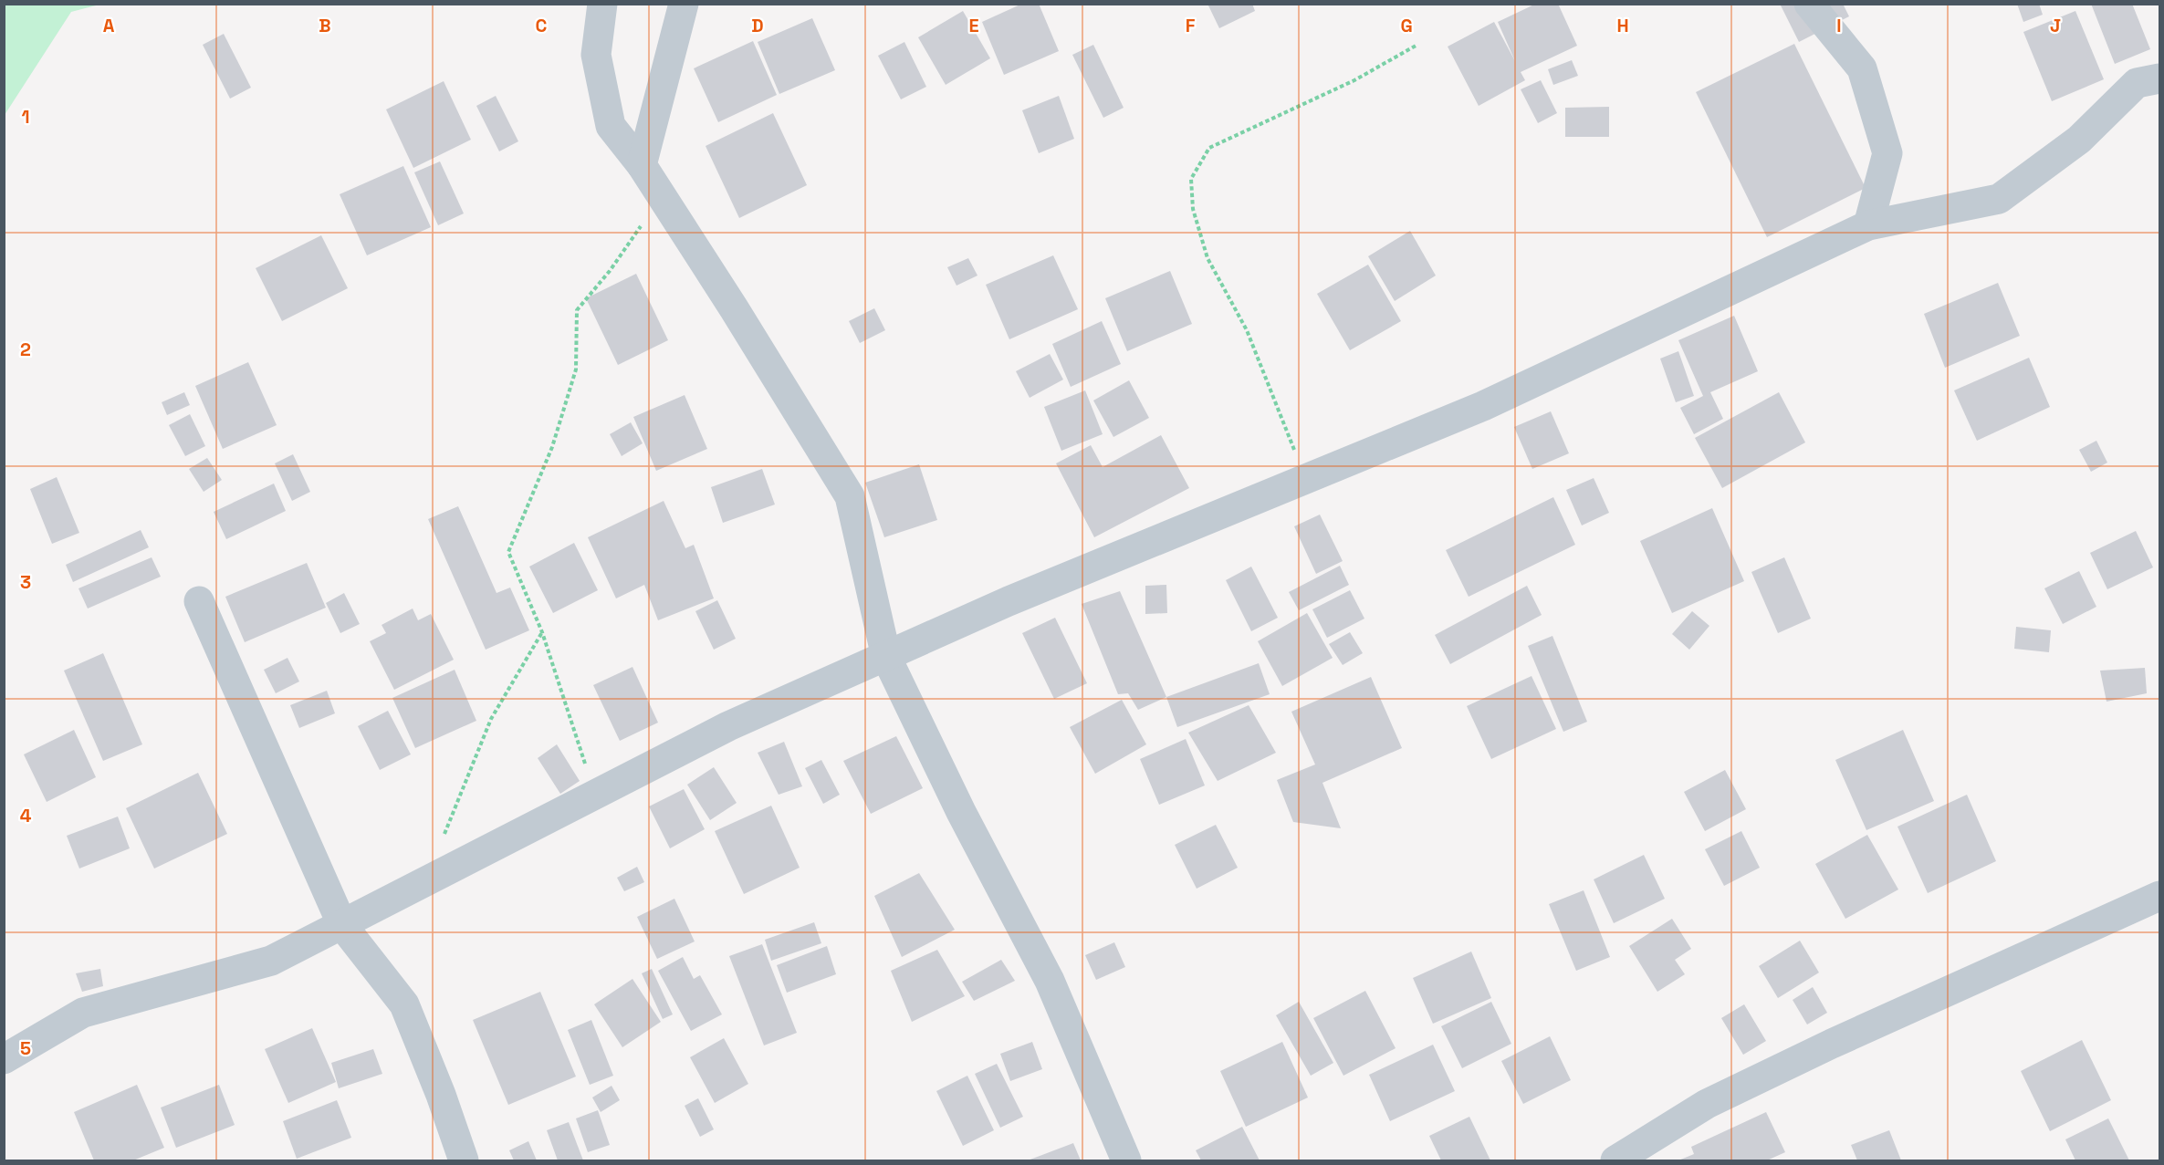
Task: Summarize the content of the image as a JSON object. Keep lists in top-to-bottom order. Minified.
{"grid":{"columns":["A","B","C","D","E","F","G","H","I","J"],"rows":["1","2","3","4","5"]}}
